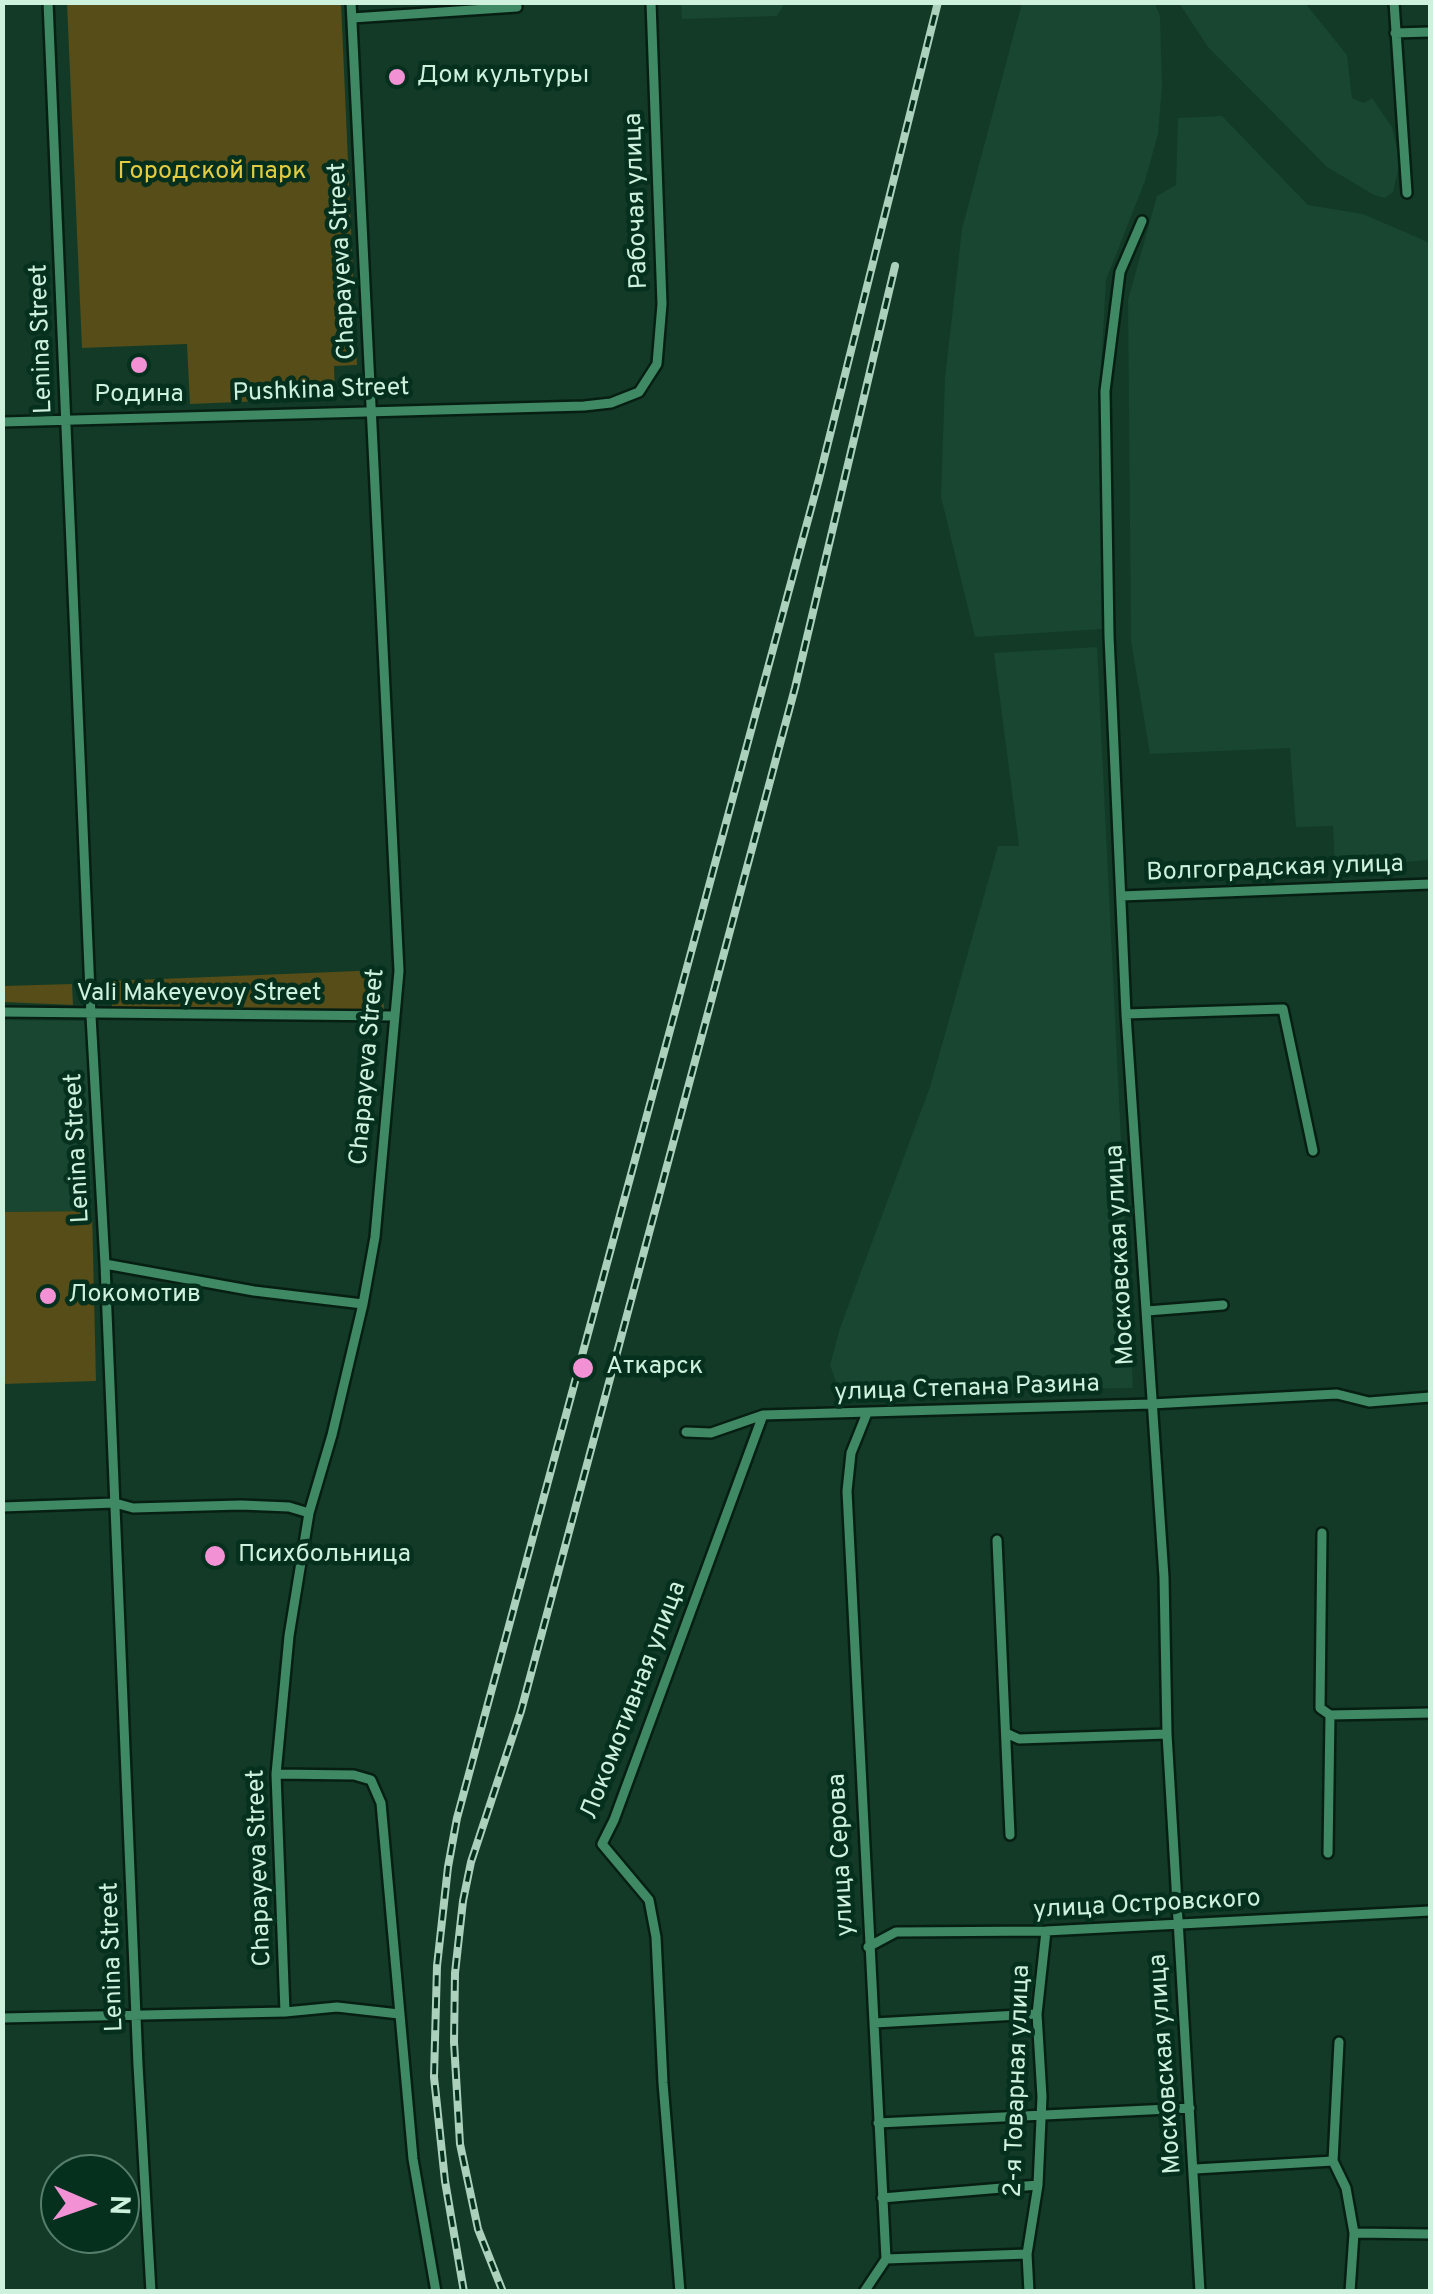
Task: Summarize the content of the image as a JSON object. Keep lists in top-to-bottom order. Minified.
{"streets":{"street":["Рабочая улица","Chapayeva Street","Lenina Street","Pushkina Street","Волгоградская улица","Vali Makeyevoy Street","Московская улица","улица Степана Разина","Локомотивная улица","улица Серова","улица Островского","2-я Товарная улица"]},"crossings":[["Рабочая улица","Pushkina Street"],["Chapayeva Street","Pushkina Street"],["Chapayeva Street","Vali Makeyevoy Street"],["Lenina Street","Pushkina Street"],["Lenina Street","Vali Makeyevoy Street"],["Волгоградская улица","Московская улица"],["Московская улица","улица Степана Разина"],["Московская улица","улица Островского"],["улица Степана Разина","Локомотивная улица"],["улица Степана Разина","улица Серова"],["улица Серова","улица Островского"],["улица Островского","2-я Товарная улица"]],"parks":["Городской парк"],"places":["Дом культуры","Родина","Локомотив","Аткарск","Психбольница"],"north":"right"}
